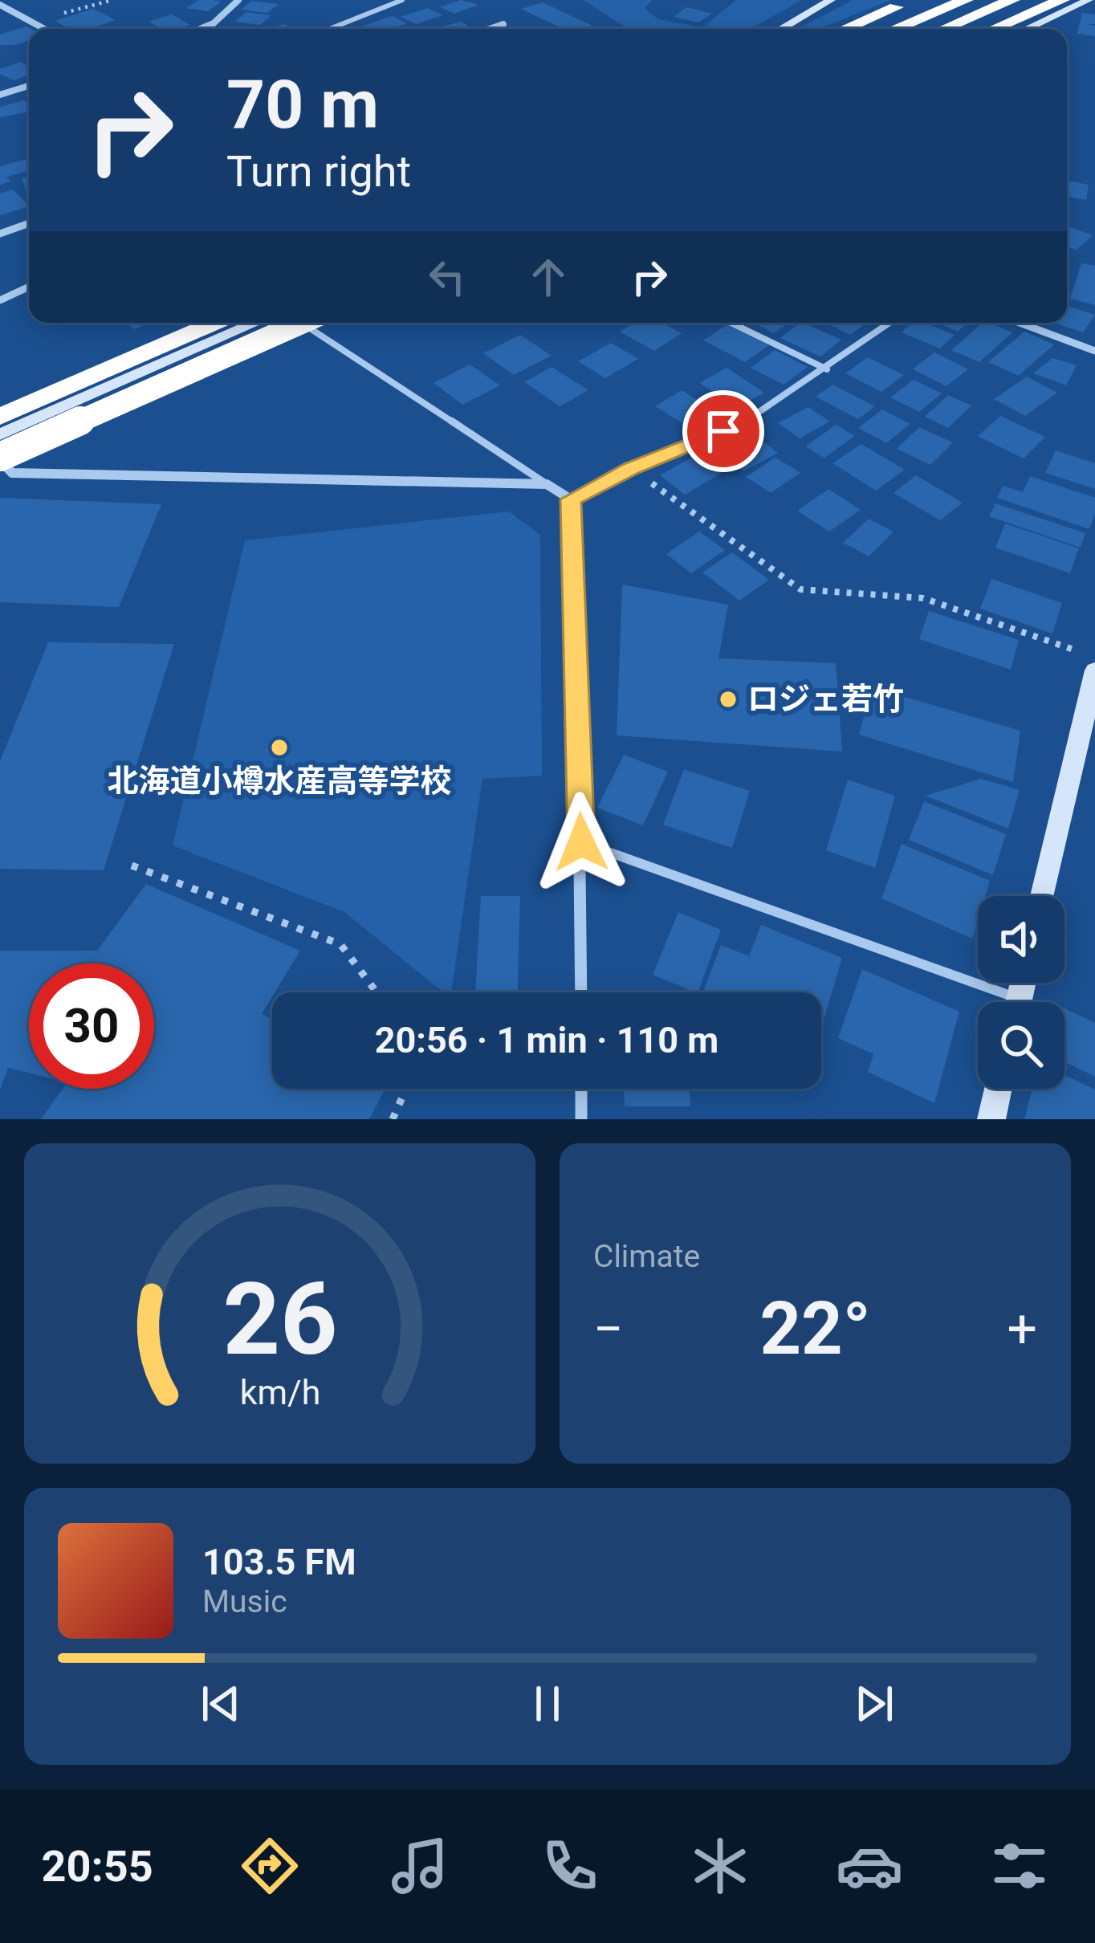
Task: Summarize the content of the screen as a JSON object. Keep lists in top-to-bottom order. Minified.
{"places":["ロジェ若竹","北海道小樽水産高等学校"],"page":{"turn":["70 m","Turn right"],"limit":"30","trip":"20:56 · 1 min · 110 m","tile":"Climate","heat":["−","22°","+"],"song":["103.5 FM","Music"],"tabs":"20:55","gauge":["26","km/h"]}}
